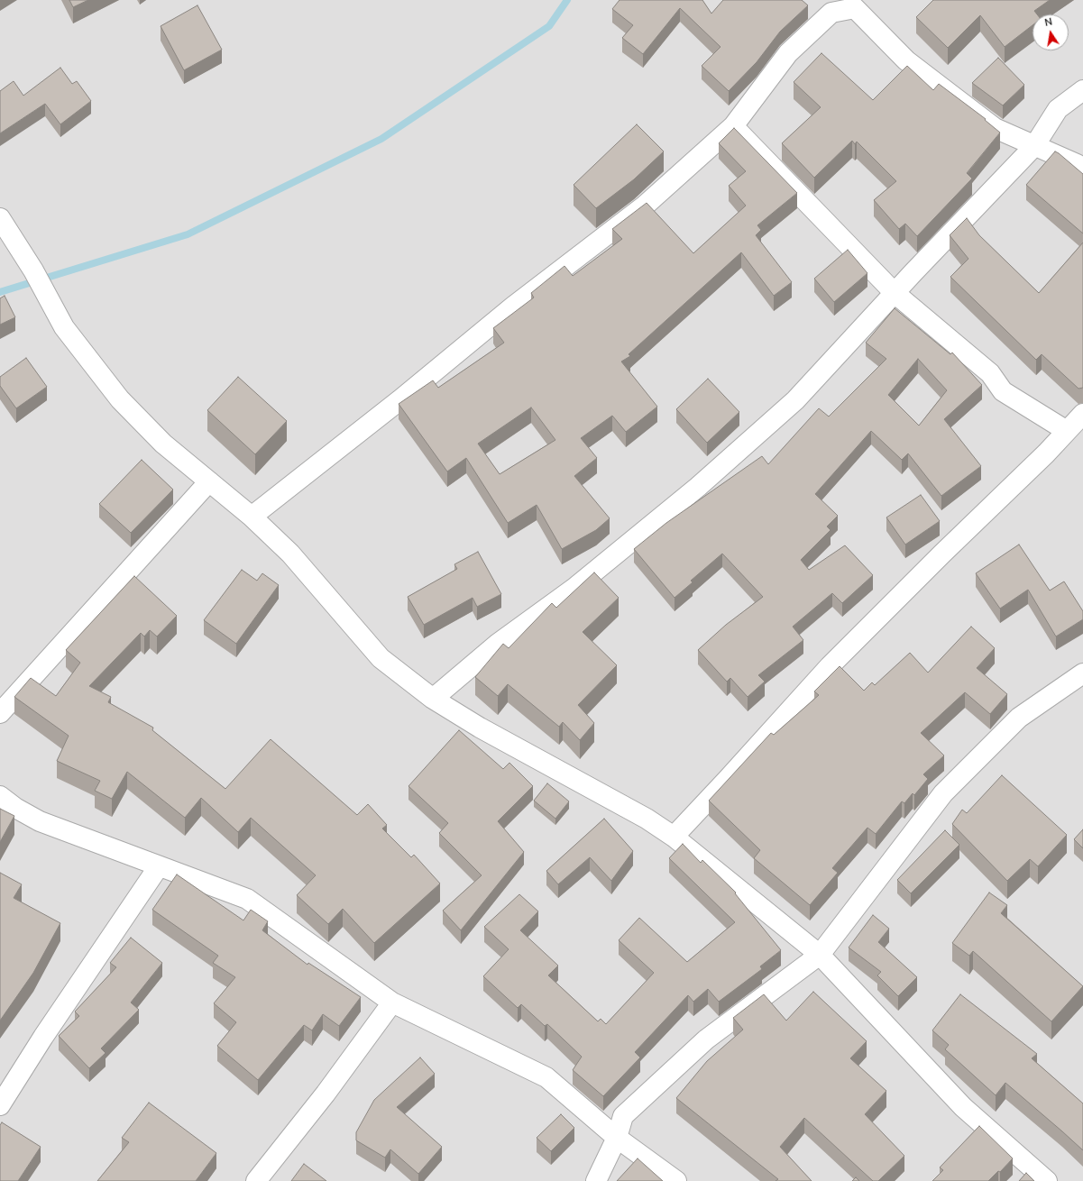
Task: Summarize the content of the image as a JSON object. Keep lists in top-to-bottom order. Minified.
{"north":"top"}
